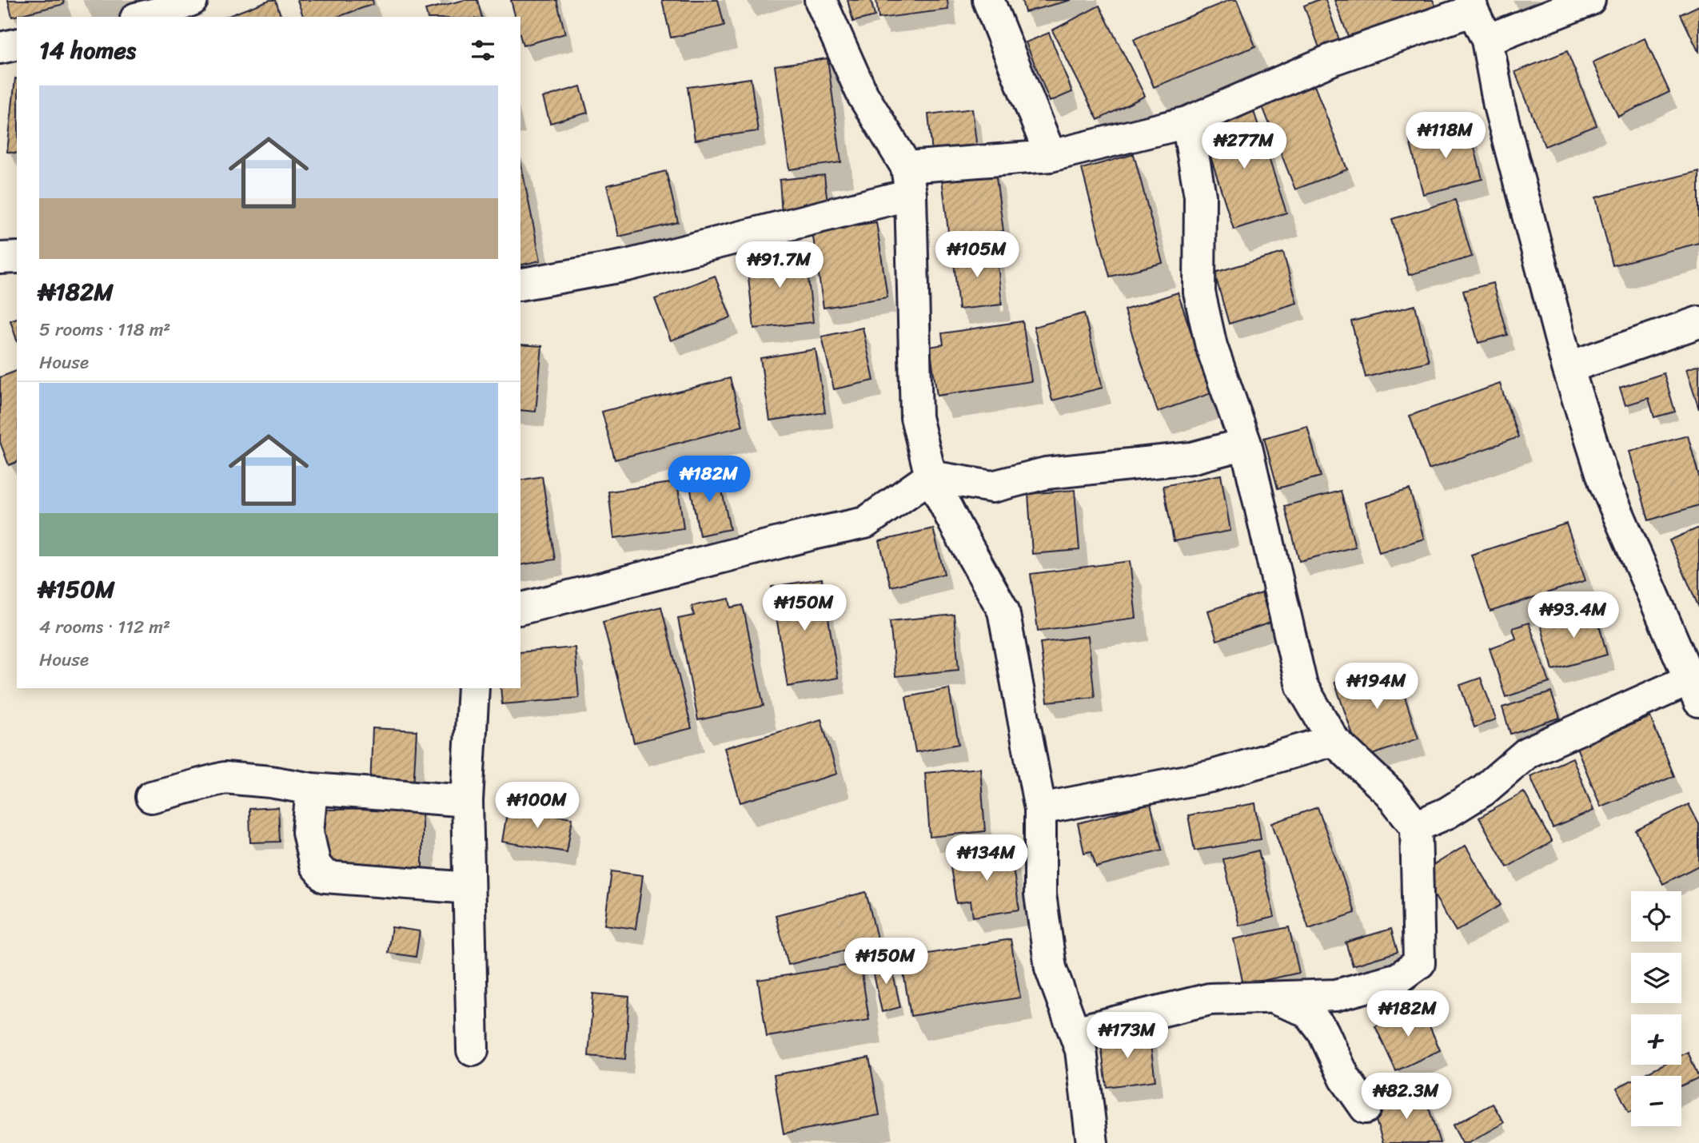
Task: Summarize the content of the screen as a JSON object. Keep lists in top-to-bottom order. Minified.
{"page":{"heading":"14 homes","list":[{"name":"₦182M","note":"5 rooms · 118 m² · House"},{"name":"₦150M","note":"4 rooms · 112 m² · House"}],"price":["₦118M","₦277M","₦105M","₦91.7M","₦182M","₦150M","₦93.4M","₦194M","₦100M","₦134M","₦150M","₦182M","₦173M","₦82.3M"],"map_buttons":["+","−"]}}
